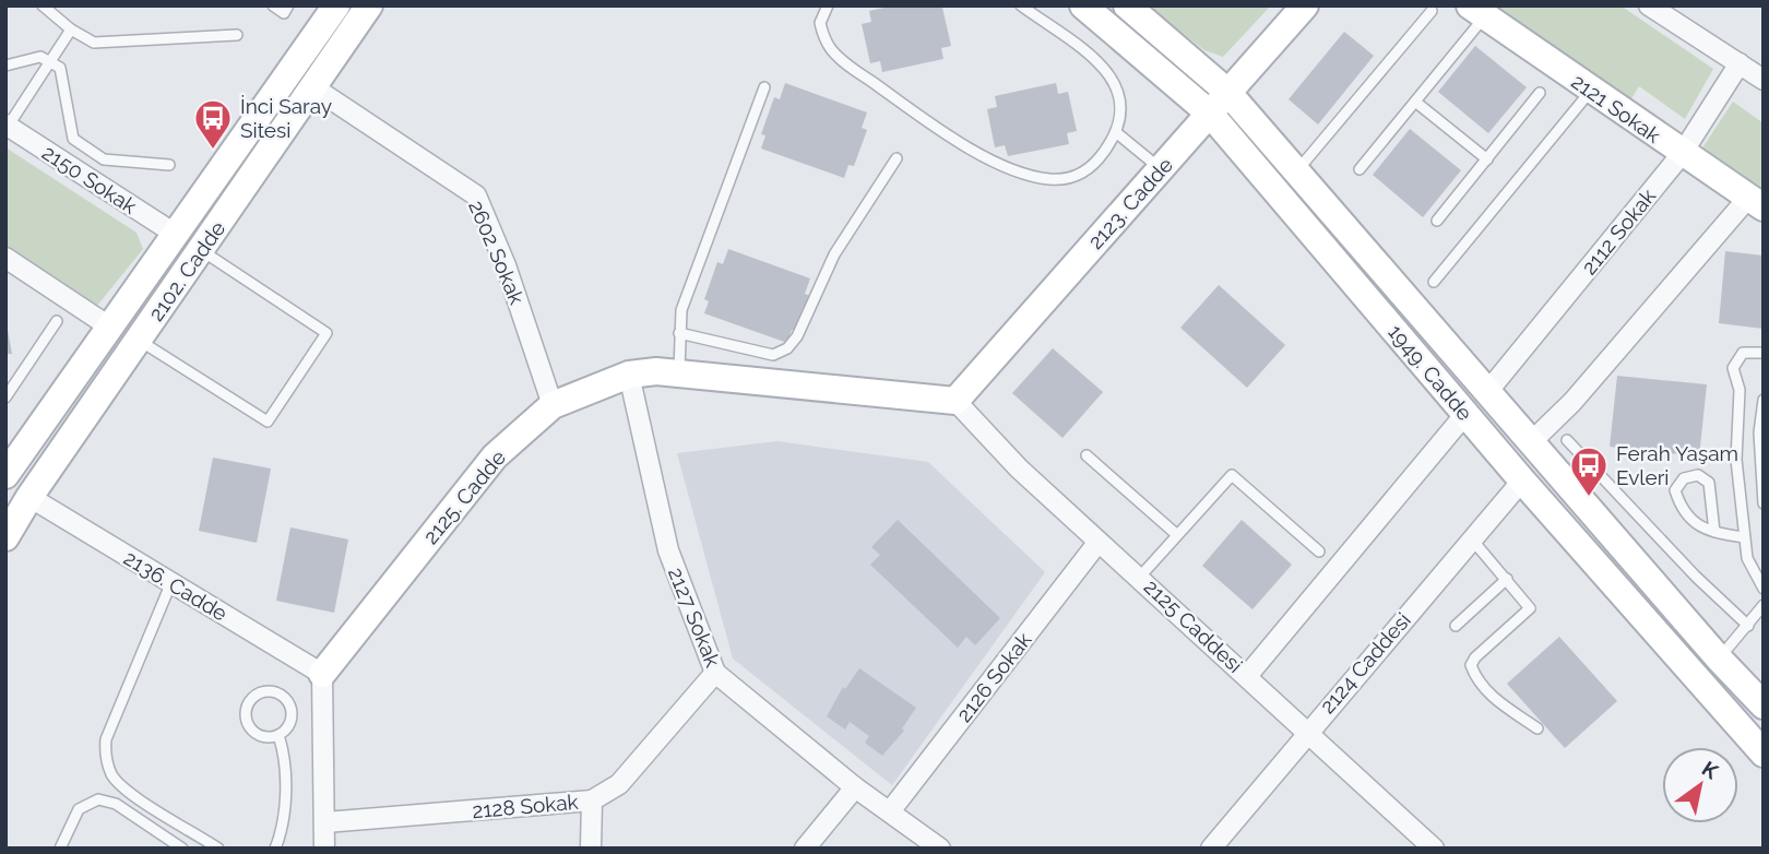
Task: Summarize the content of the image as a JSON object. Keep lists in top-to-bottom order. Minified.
{"streets":{"street":["2121 Sokak","2150 Sokak","2123. Cadde","2112 Sokak","2602 Sokak","2102. Cadde","1949. Cadde","2125. Cadde","2136. Cadde","2127 Sokak","2125 Caddesi","2124 Caddesi","2126 Sokak","2128 Sokak"]},"crossings":[["2121 Sokak","2112 Sokak"],["2150 Sokak","2102. Cadde"],["2123. Cadde","1949. Cadde"],["2123. Cadde","2125. Cadde"],["2123. Cadde","2125 Caddesi"],["2112 Sokak","1949. Cadde"],["2602 Sokak","2102. Cadde"],["2602 Sokak","2125. Cadde"],["2102. Cadde","2136. Cadde"],["1949. Cadde","2124 Caddesi"],["2125. Cadde","2136. Cadde"],["2125. Cadde","2127 Sokak"],["2125. Cadde","2125 Caddesi"],["2127 Sokak","2126 Sokak"],["2127 Sokak","2128 Sokak"],["2125 Caddesi","2124 Caddesi"],["2125 Caddesi","2126 Sokak"]],"places":{"bus stop":["İnci Saray Sitesi","Ferah Yaşam Evleri"]},"north":"top right"}
